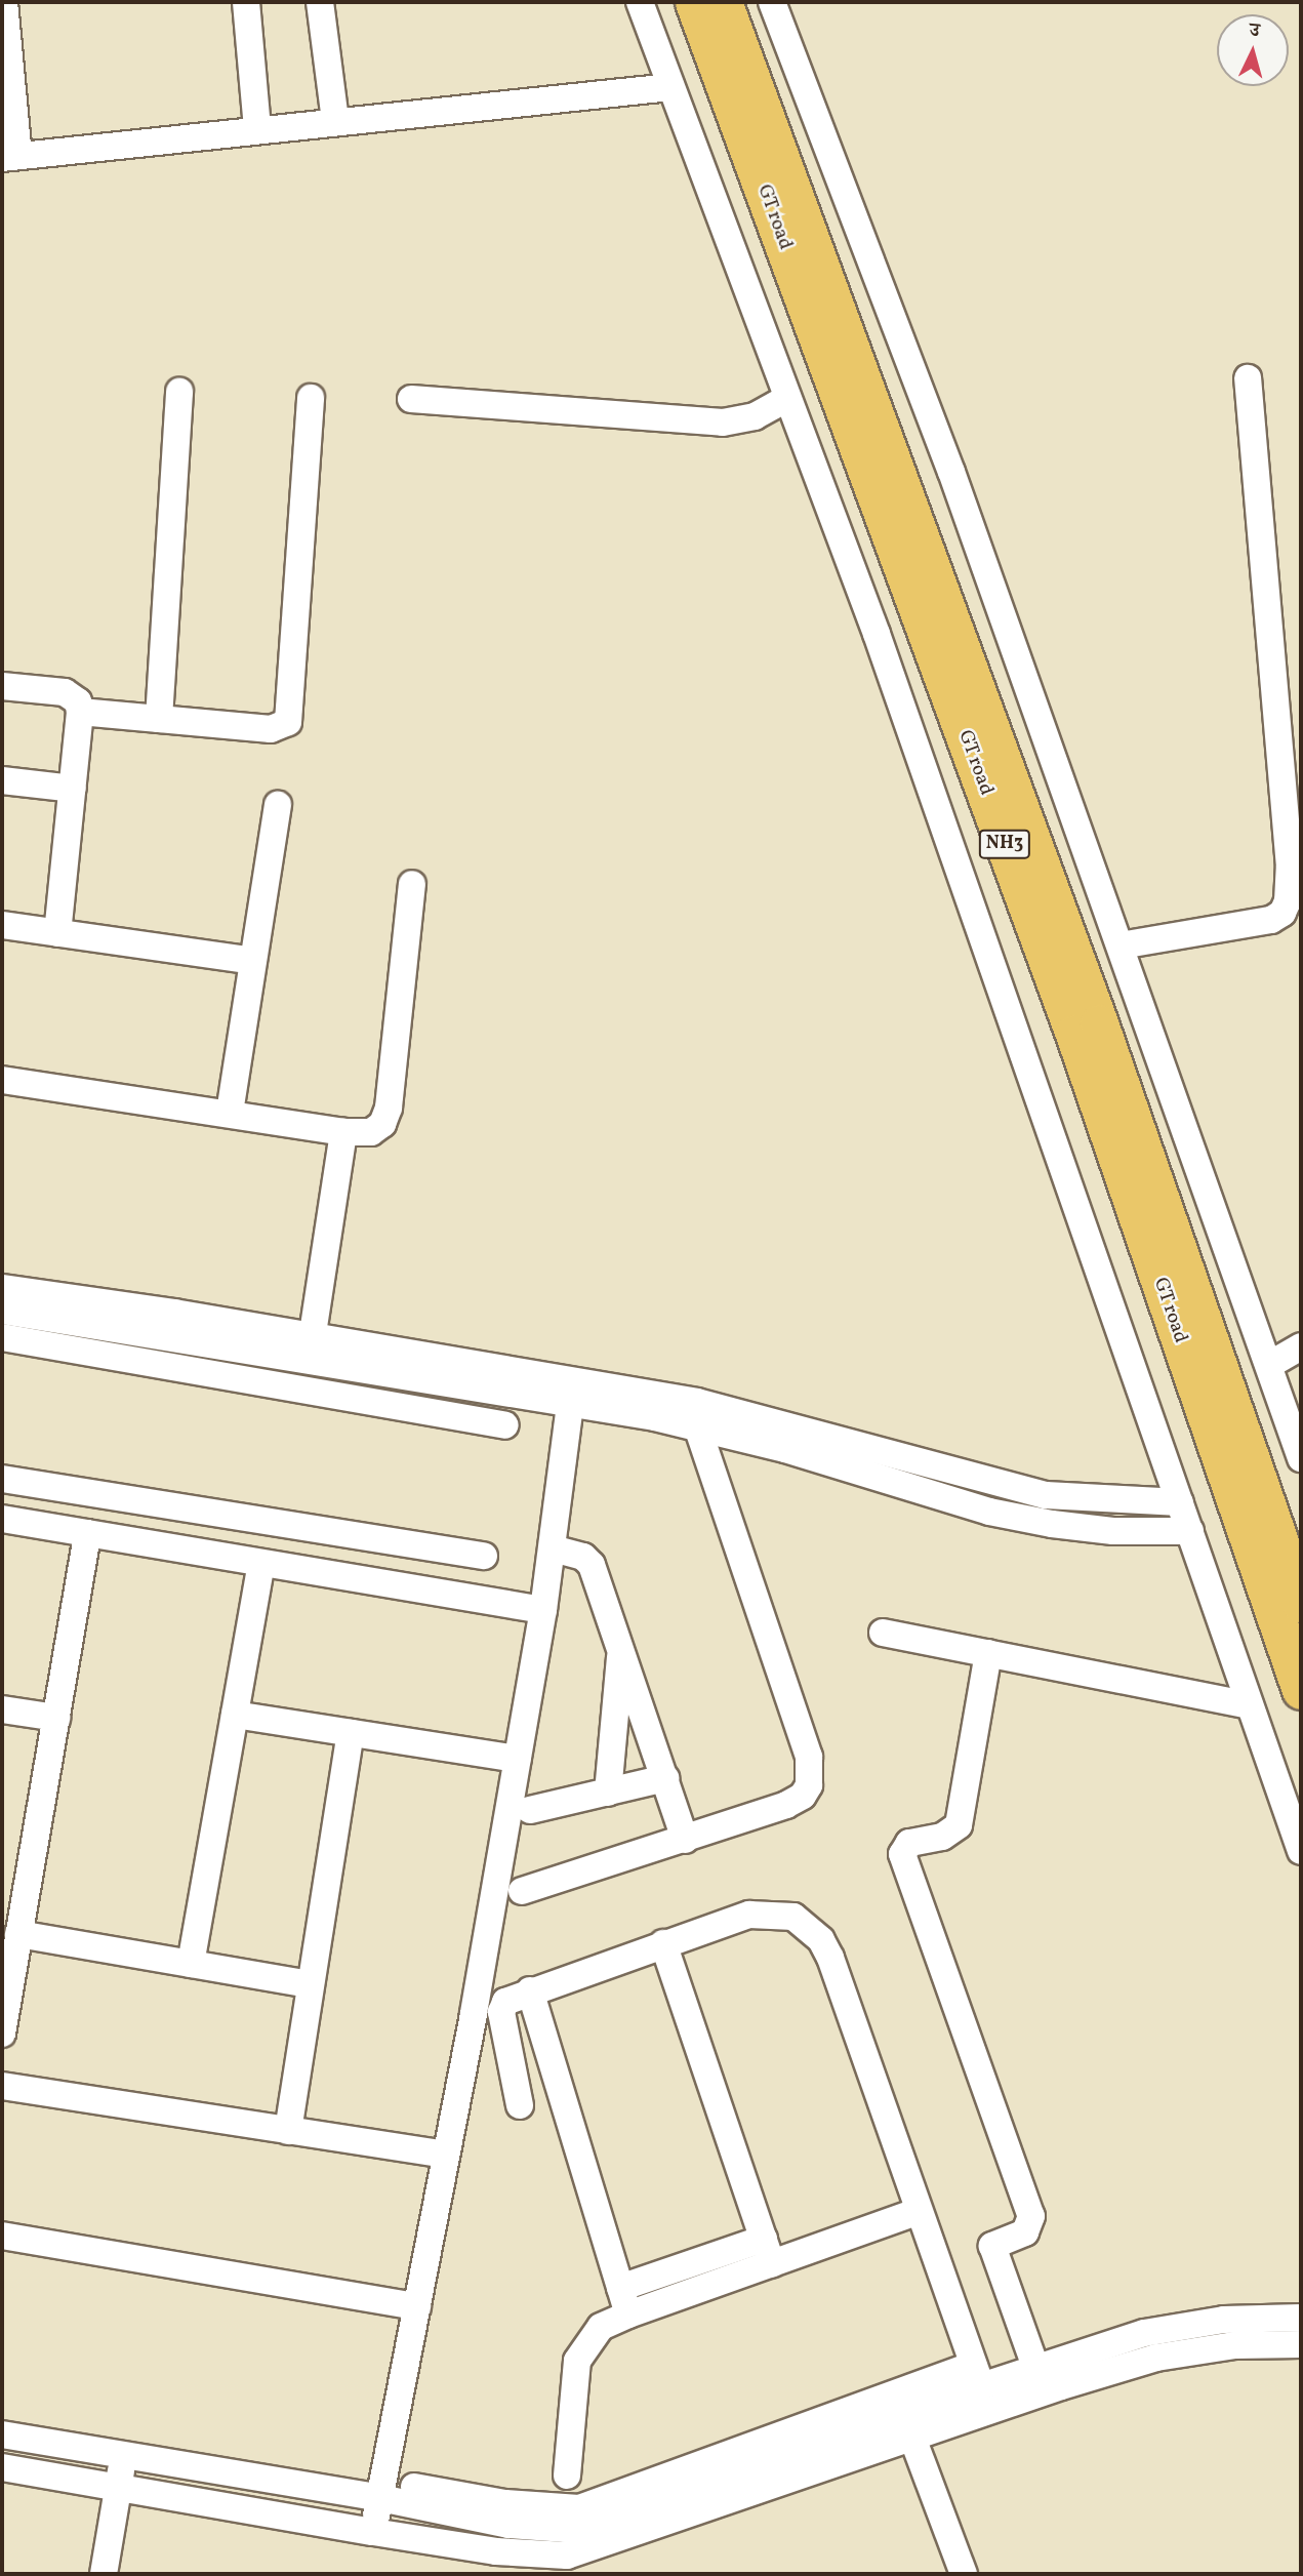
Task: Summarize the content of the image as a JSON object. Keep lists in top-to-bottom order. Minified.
{"streets":{"highway":["GT road","NH3"]},"north":"top"}
